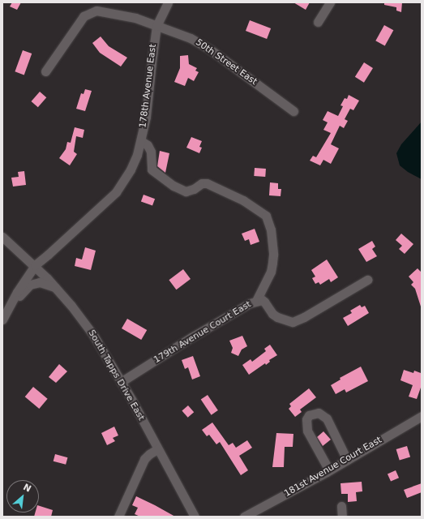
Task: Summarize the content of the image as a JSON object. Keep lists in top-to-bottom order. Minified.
{"streets":{"street":["50th Street East","178th Avenue East","179th Avenue Court East","South Tapps Drive East","181st Avenue Court East"]},"crossings":[["50th Street East","178th Avenue East"],["178th Avenue East","South Tapps Drive East"],["179th Avenue Court East","South Tapps Drive East"]],"north":"top right"}
